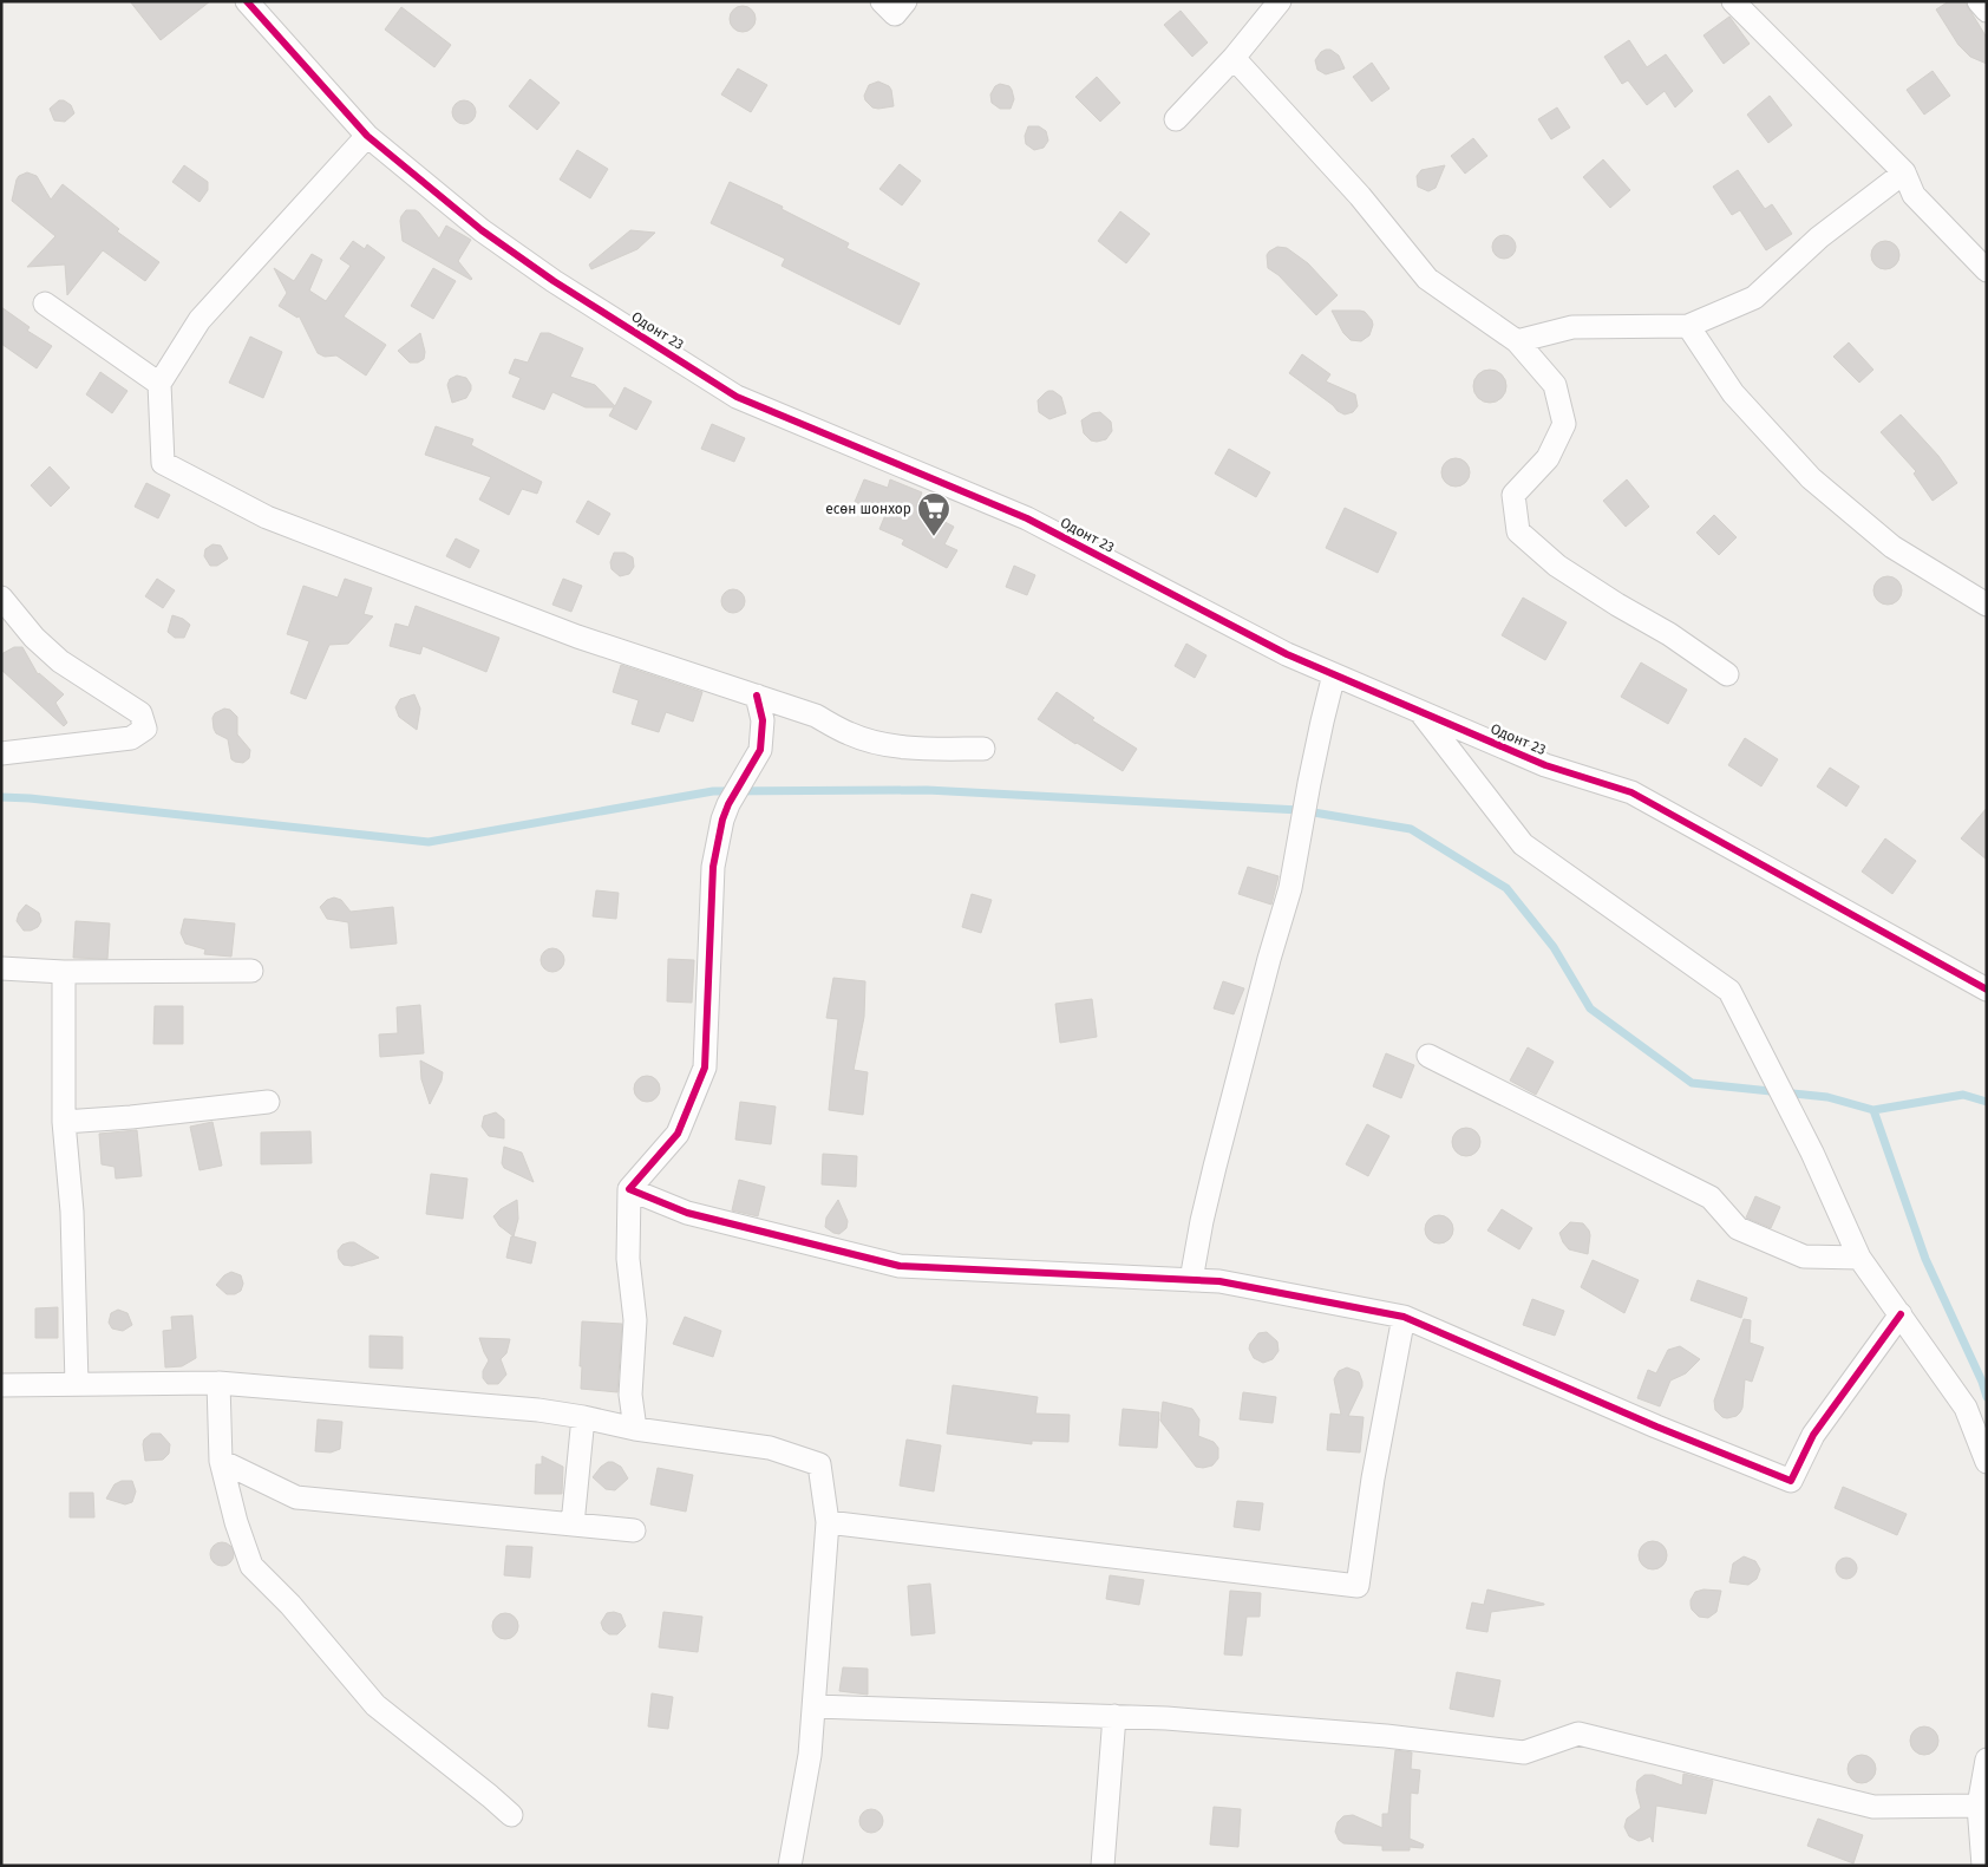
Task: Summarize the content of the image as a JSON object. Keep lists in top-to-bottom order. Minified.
{"streets":{"street":["Одонт 23"]},"places":{"supermarket":["есөн шонхор"]}}
